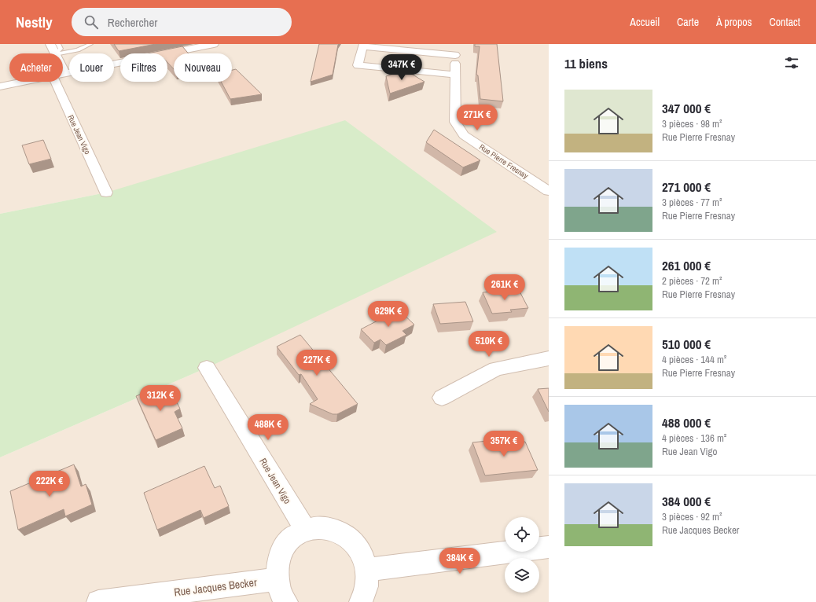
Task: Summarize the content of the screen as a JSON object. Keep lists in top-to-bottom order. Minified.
{"streets":{"street":["Rue Jean Vigo","Rue Pierre Fresnay","Rue Jacques Becker"]},"page":{"header":"Nestly","search":"Rechercher","nav":["Accueil","Carte","À propos","Contact"],"heading":"11 biens","chip":["Acheter","Louer","Filtres","Nouveau"],"price":["347K €","271K €","261K €","629K €","510K €","227K €","312K €","488K €","357K €","222K €","384K €"],"list":[{"name":"347 000 €","note":"3 pièces · 98 m² · Rue Pierre Fresnay"},{"name":"271 000 €","note":"3 pièces · 77 m² · Rue Pierre Fresnay"},{"name":"261 000 €","note":"2 pièces · 72 m² · Rue Pierre Fresnay"},{"name":"510 000 €","note":"4 pièces · 144 m² · Rue Pierre Fresnay"},{"name":"488 000 €","note":"4 pièces · 136 m² · Rue Jean Vigo"},{"name":"384 000 €","note":"3 pièces · 92 m² · Rue Jacques Becker"}]}}
